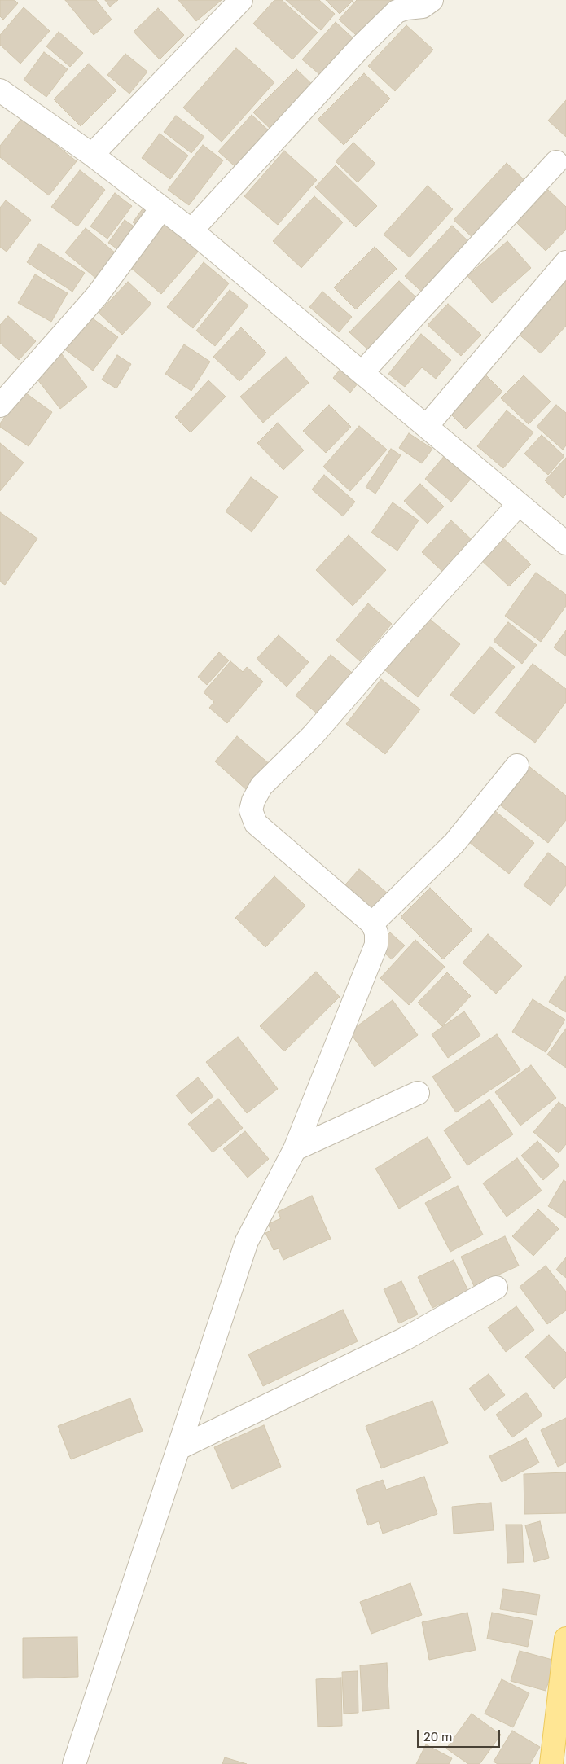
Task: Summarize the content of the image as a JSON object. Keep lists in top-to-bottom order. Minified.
{"scale_bar":"20 m"}
